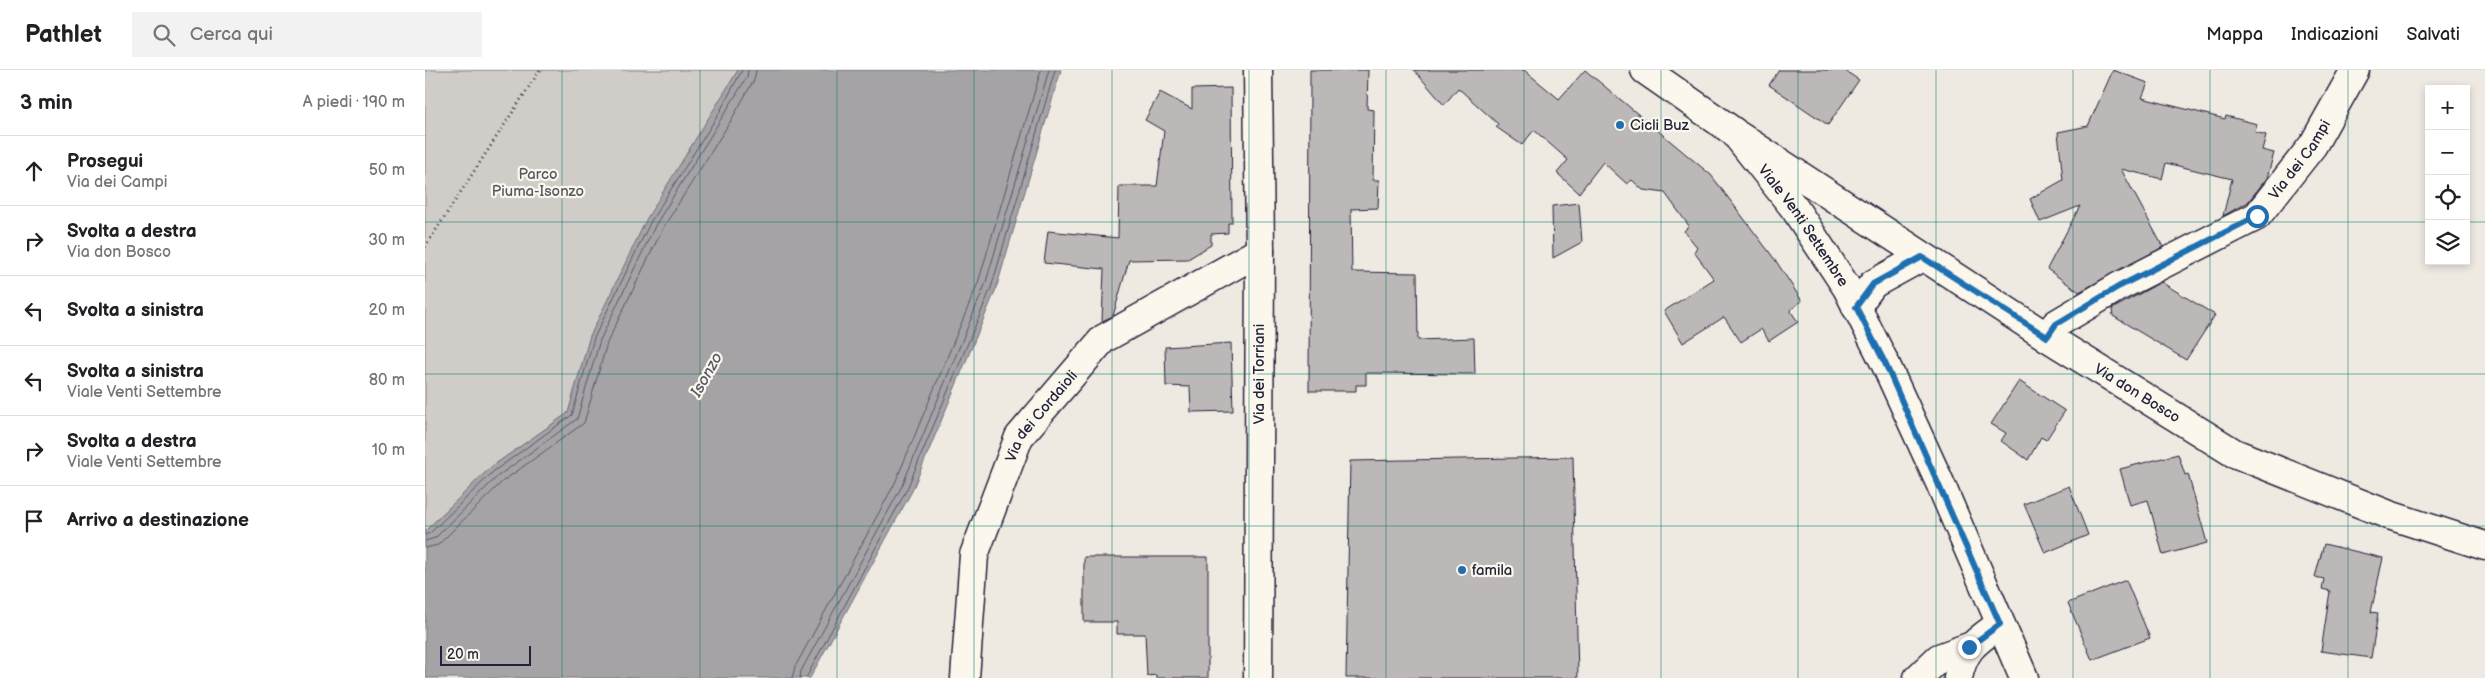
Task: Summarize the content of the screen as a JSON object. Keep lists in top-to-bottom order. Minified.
{"streets":{"street":["Via dei Campi","Viale Venti Settembre","Via dei Torriani","Via don Bosco","Via dei Cordaioli"]},"crossings":[["Via dei Campi","Via don Bosco"],["Viale Venti Settembre","Via don Bosco"],["Via dei Torriani","Via dei Cordaioli"]],"water":["Isonzo"],"parks":["Parco Piuma-Isonzo"],"places":["Cicli Buz","famila"],"scale_bar":"20 m","page":{"header":"Pathlet","search":"Cerca qui","nav":["Mappa","Indicazioni","Salvati"],"heading":["3 min","A piedi · 190 m"],"map_buttons":["+","−"],"list":[["Prosegui","Via dei Campi","50 m"],["Svolta a destra","Via don Bosco","30 m"],["Svolta a sinistra","20 m"],["Svolta a sinistra","Viale Venti Settembre","80 m"],["Svolta a destra","Viale Venti Settembre","10 m"],"Arrivo a destinazione"],"scale":"20 m"}}
